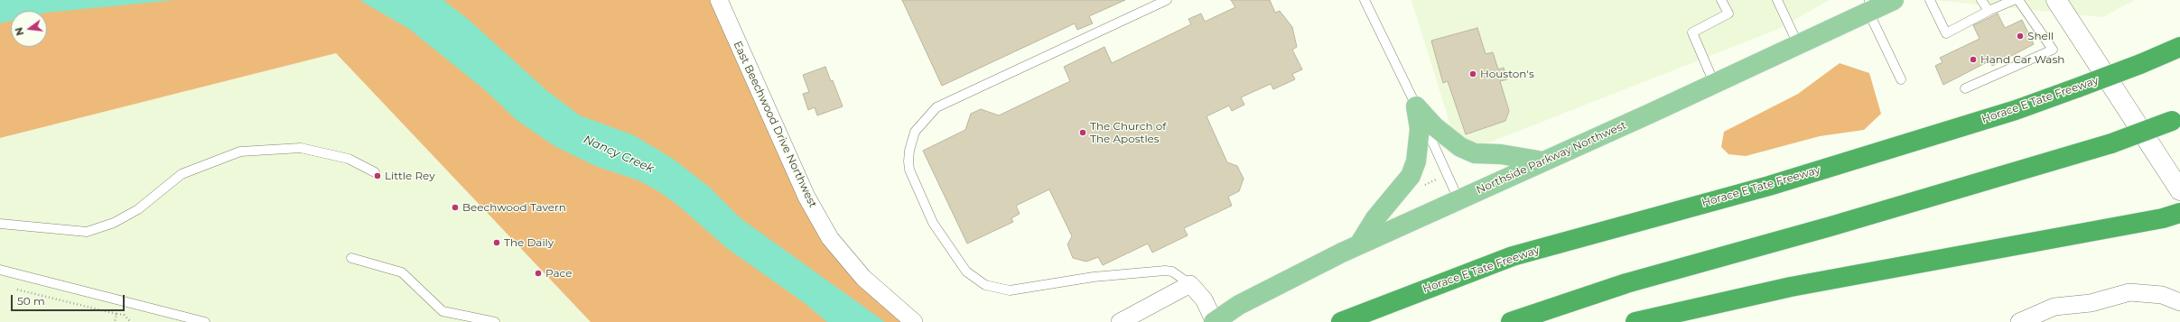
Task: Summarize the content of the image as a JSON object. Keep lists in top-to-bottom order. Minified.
{"streets":{"highway":["Horace E Tate Freeway"],"main road":["Northside Parkway Northwest"],"street":["East Beechwood Drive Northwest"]},"water":["Nancy Creek"],"places":["Shell","Hand Car Wash","Houston's","The Church of The Apostles","Little Rey","Beechwood Tavern","The Daily","Pace"],"scale_bar":"50 m","north":"left"}
